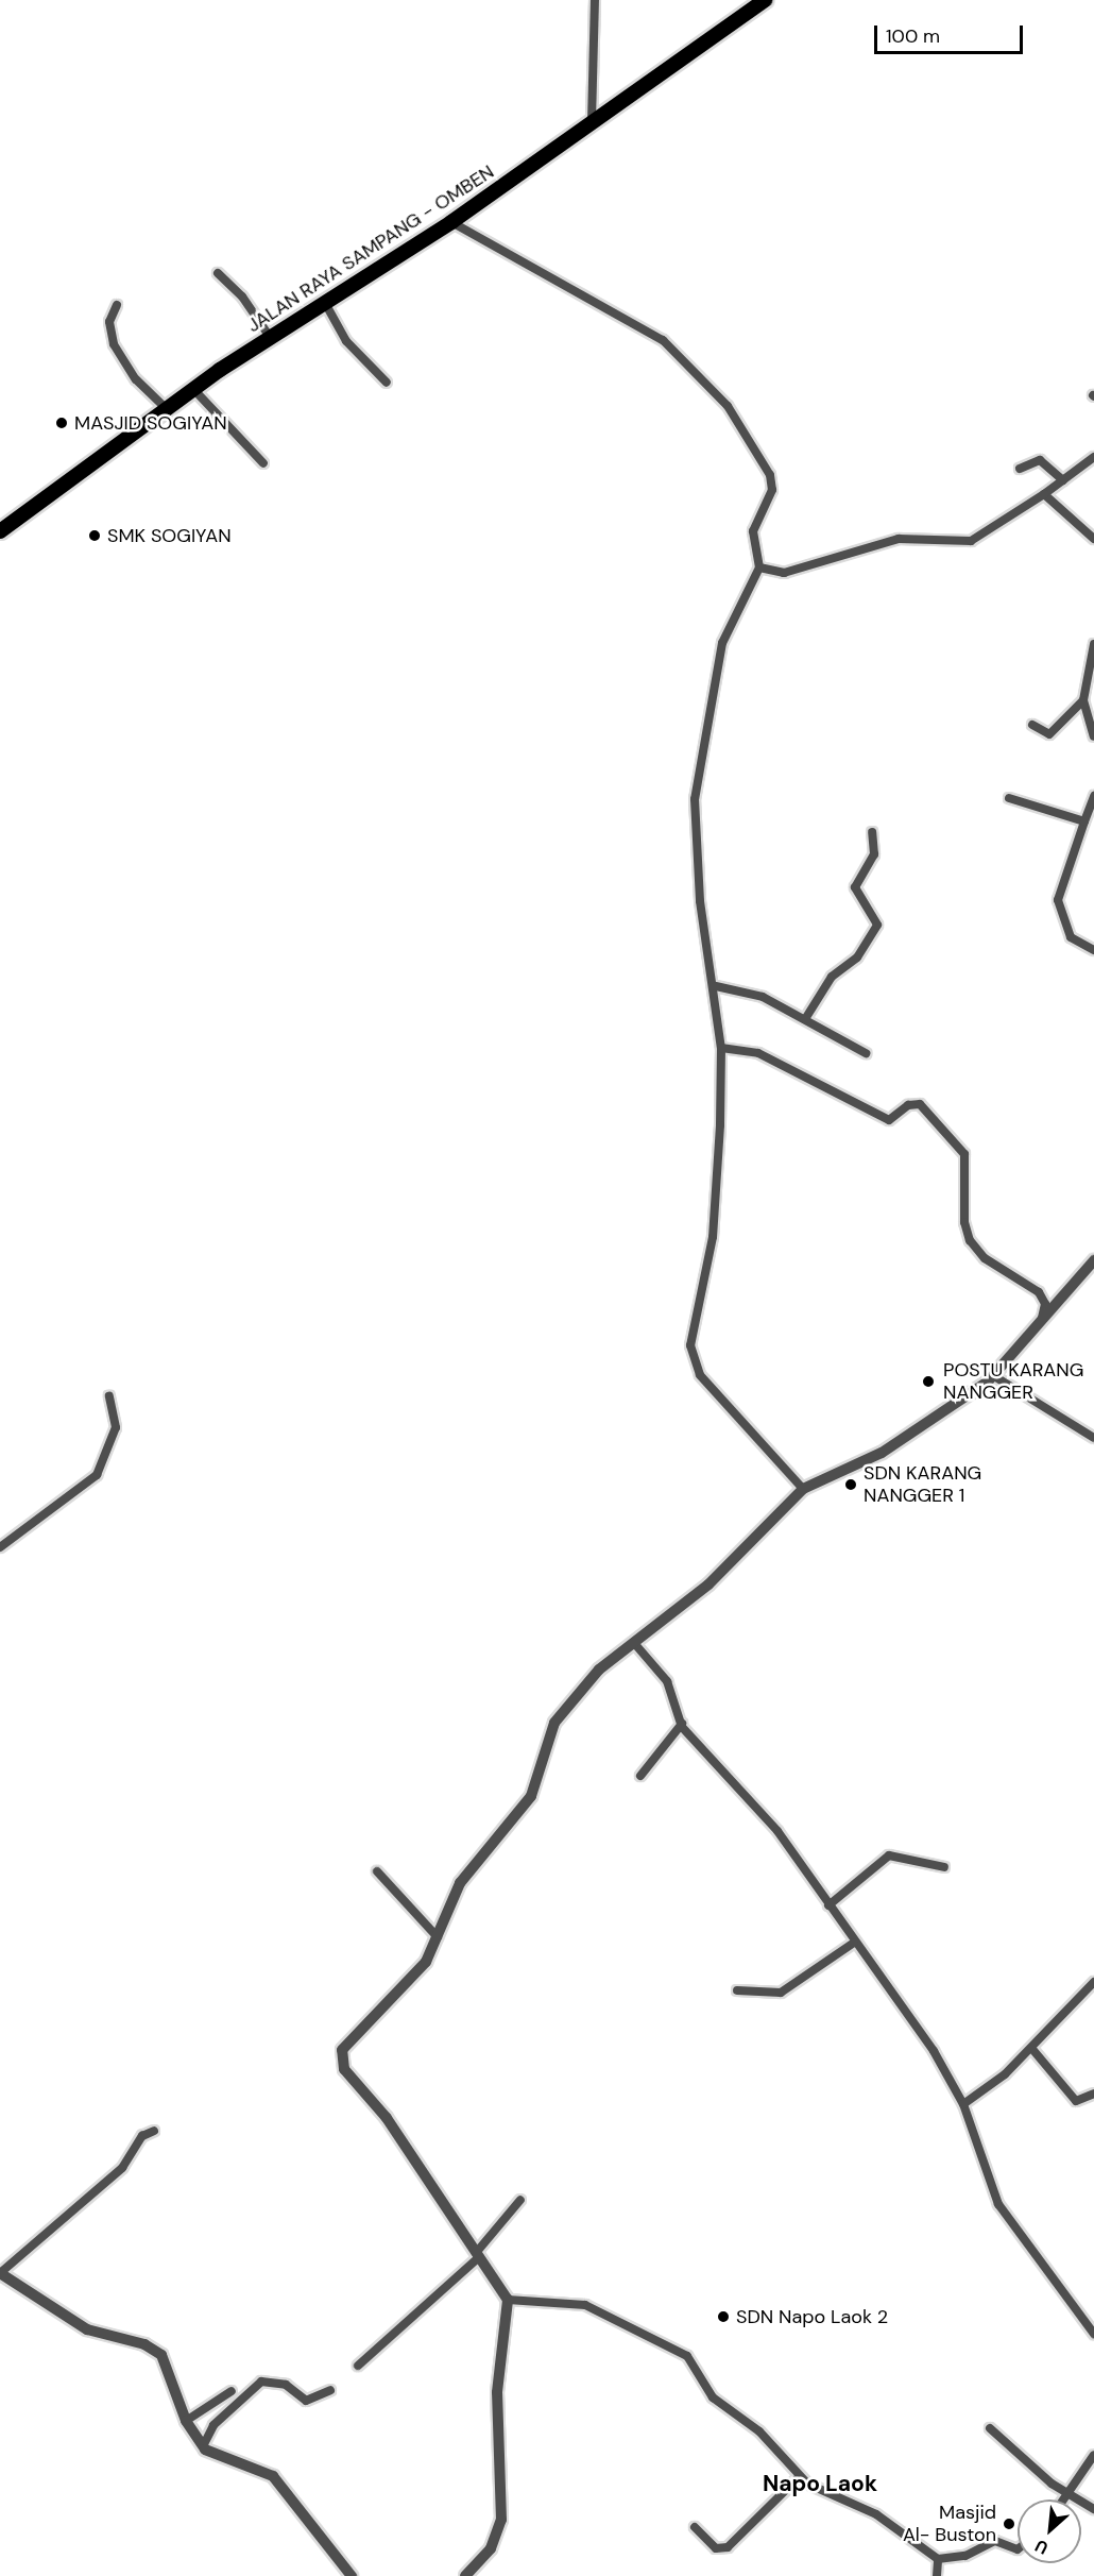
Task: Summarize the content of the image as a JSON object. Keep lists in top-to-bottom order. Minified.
{"streets":{"main road":["JALAN RAYA SAMPANG - OMBEN"]},"districts":["Napo Laok"],"places":["MASJID SOGIYAN","SMK SOGIYAN","POSTU KARANG NANGGER","SDN KARANG NANGGER 1","SDN Napo Laok 2","Masjid Al- Buston"],"scale_bar":"100 m","north":"bottom left"}
